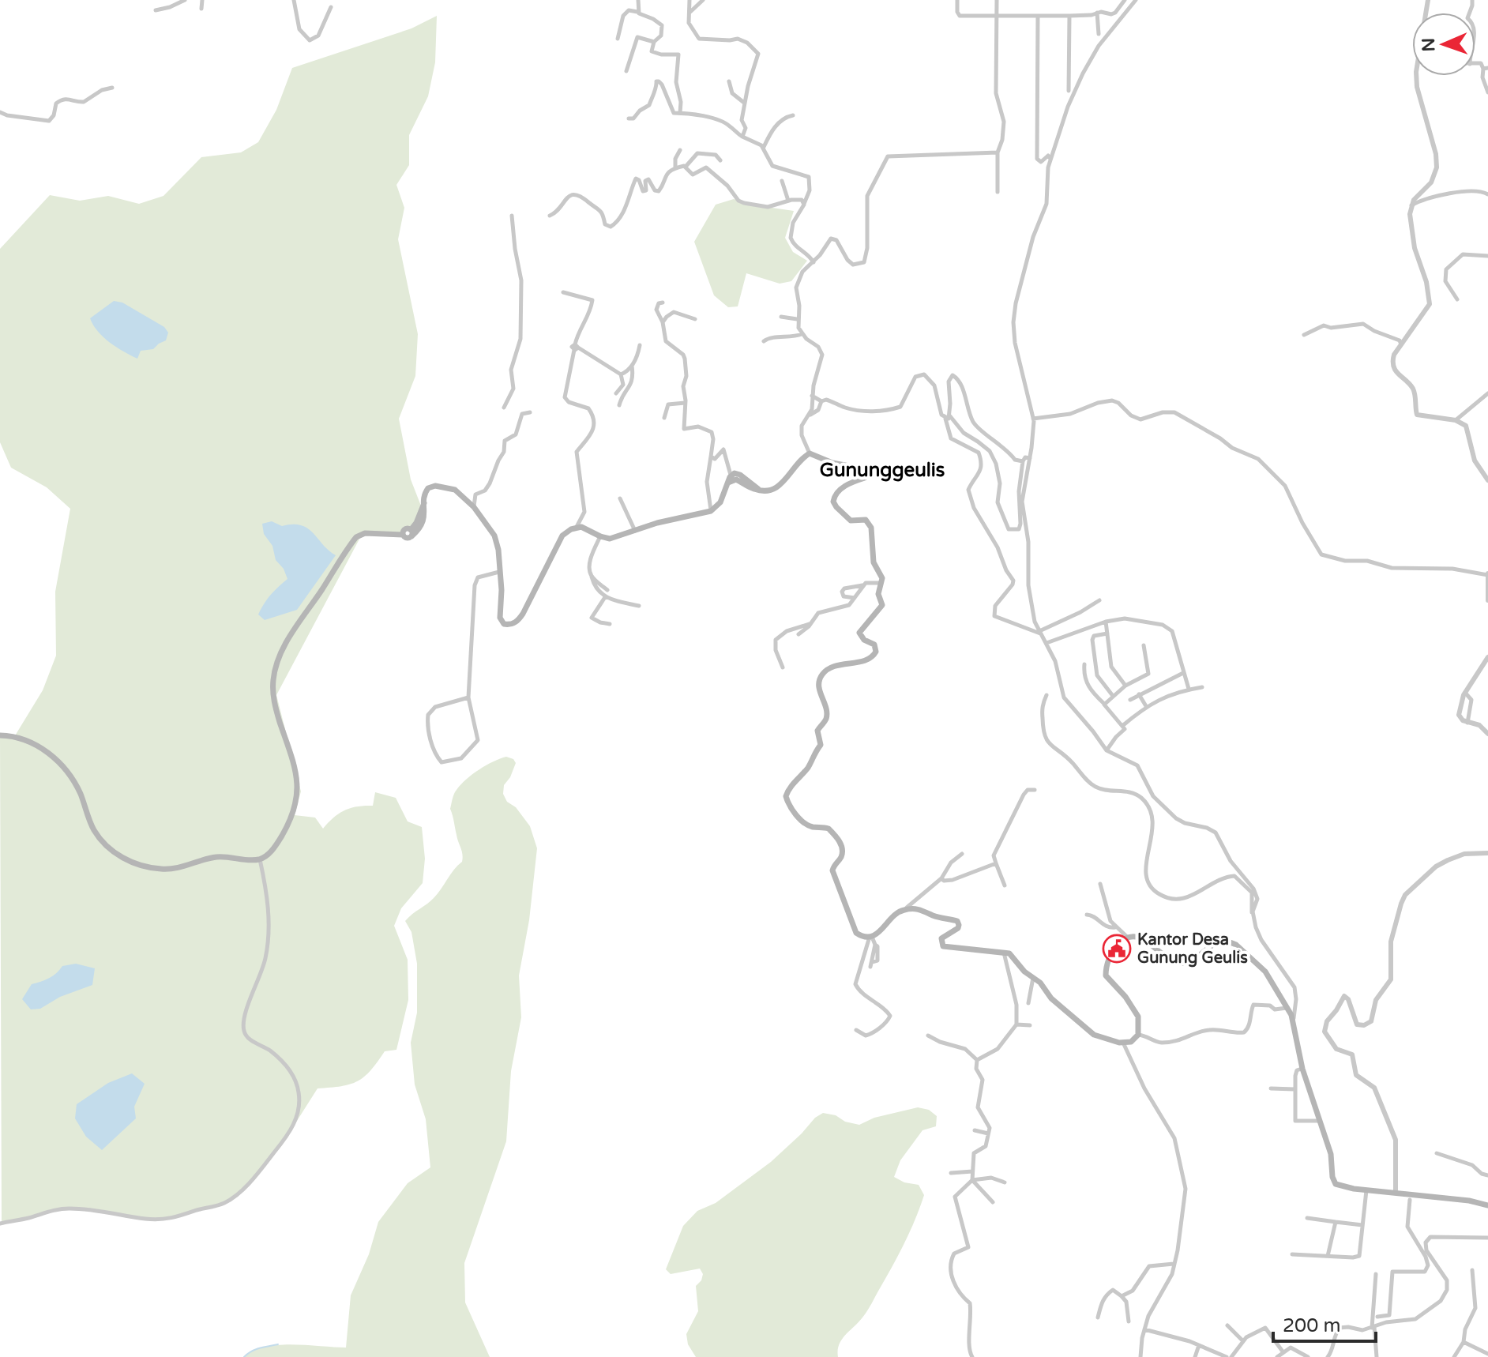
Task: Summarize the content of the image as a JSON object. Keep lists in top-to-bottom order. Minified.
{"districts":["Gununggeulis"],"places":{"public building":["Kantor Desa Gunung Geulis"]},"scale_bar":"200 m","north":"left"}
